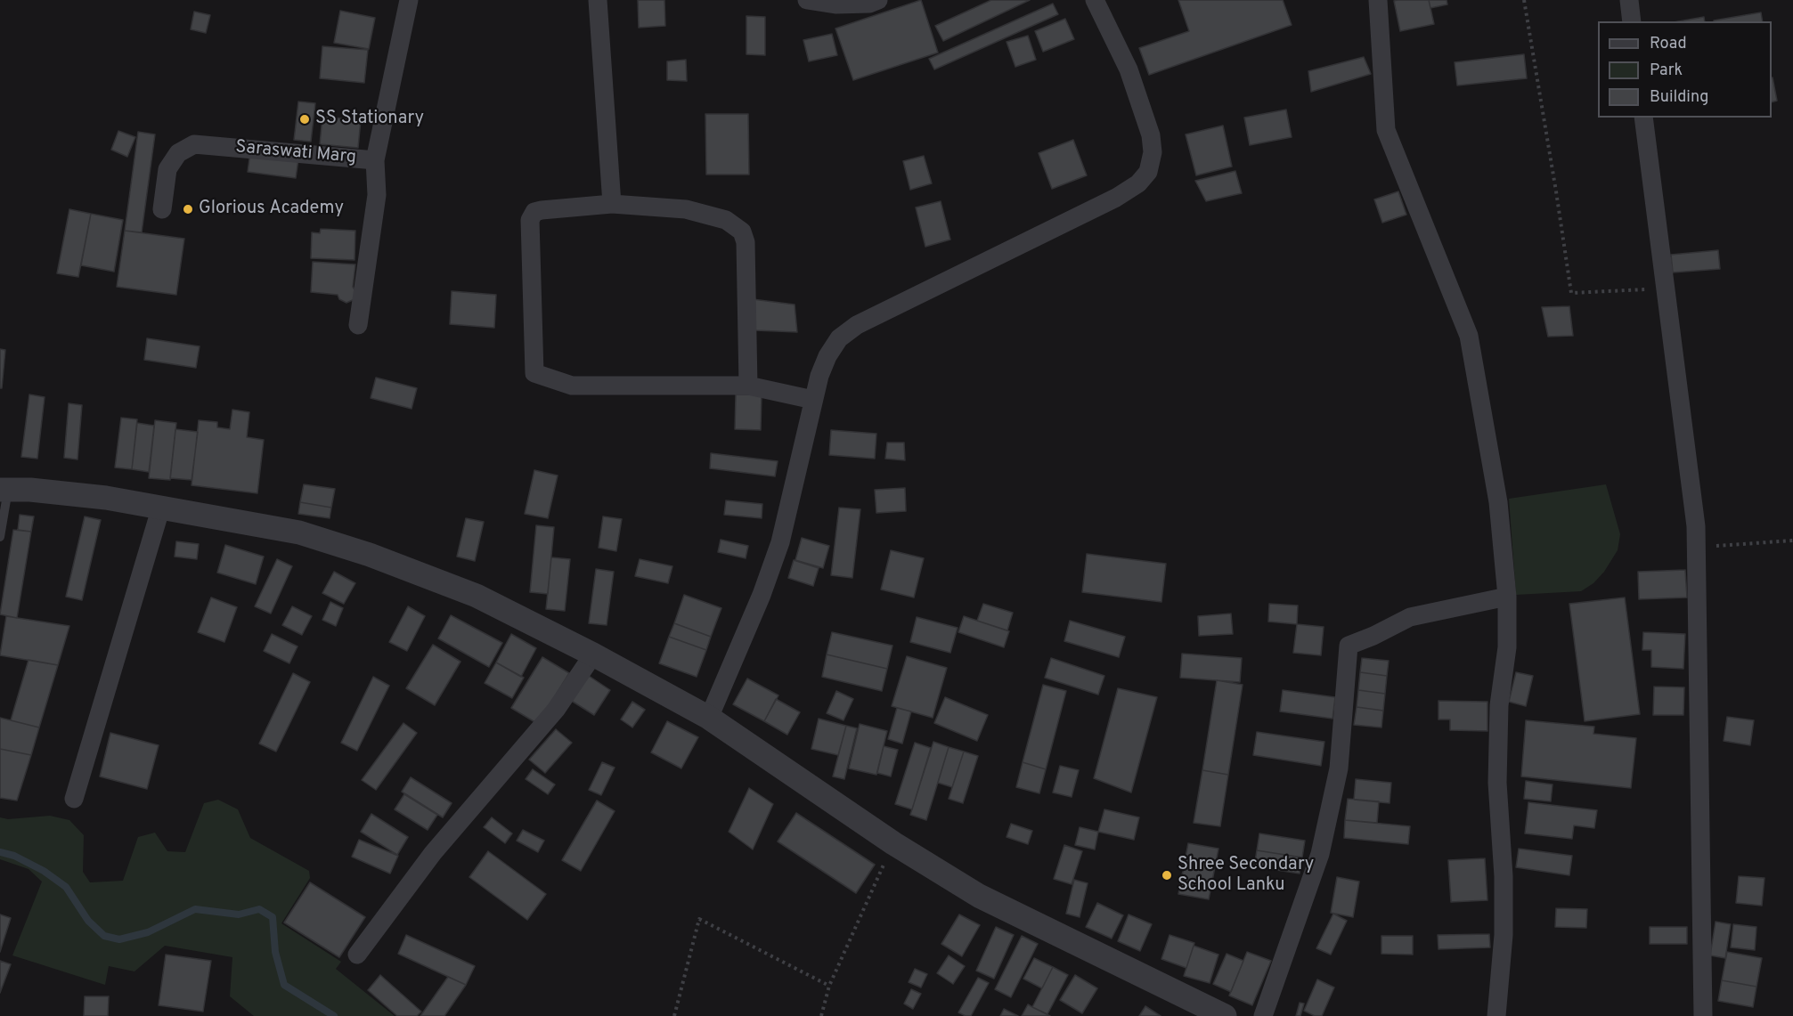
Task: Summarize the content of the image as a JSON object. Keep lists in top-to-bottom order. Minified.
{"streets":{"street":["Saraswati Marg"]},"places":["SS Stationary","Glorious Academy","Shree Secondary School Lanku"],"legend":["Road","Park","Building"]}
